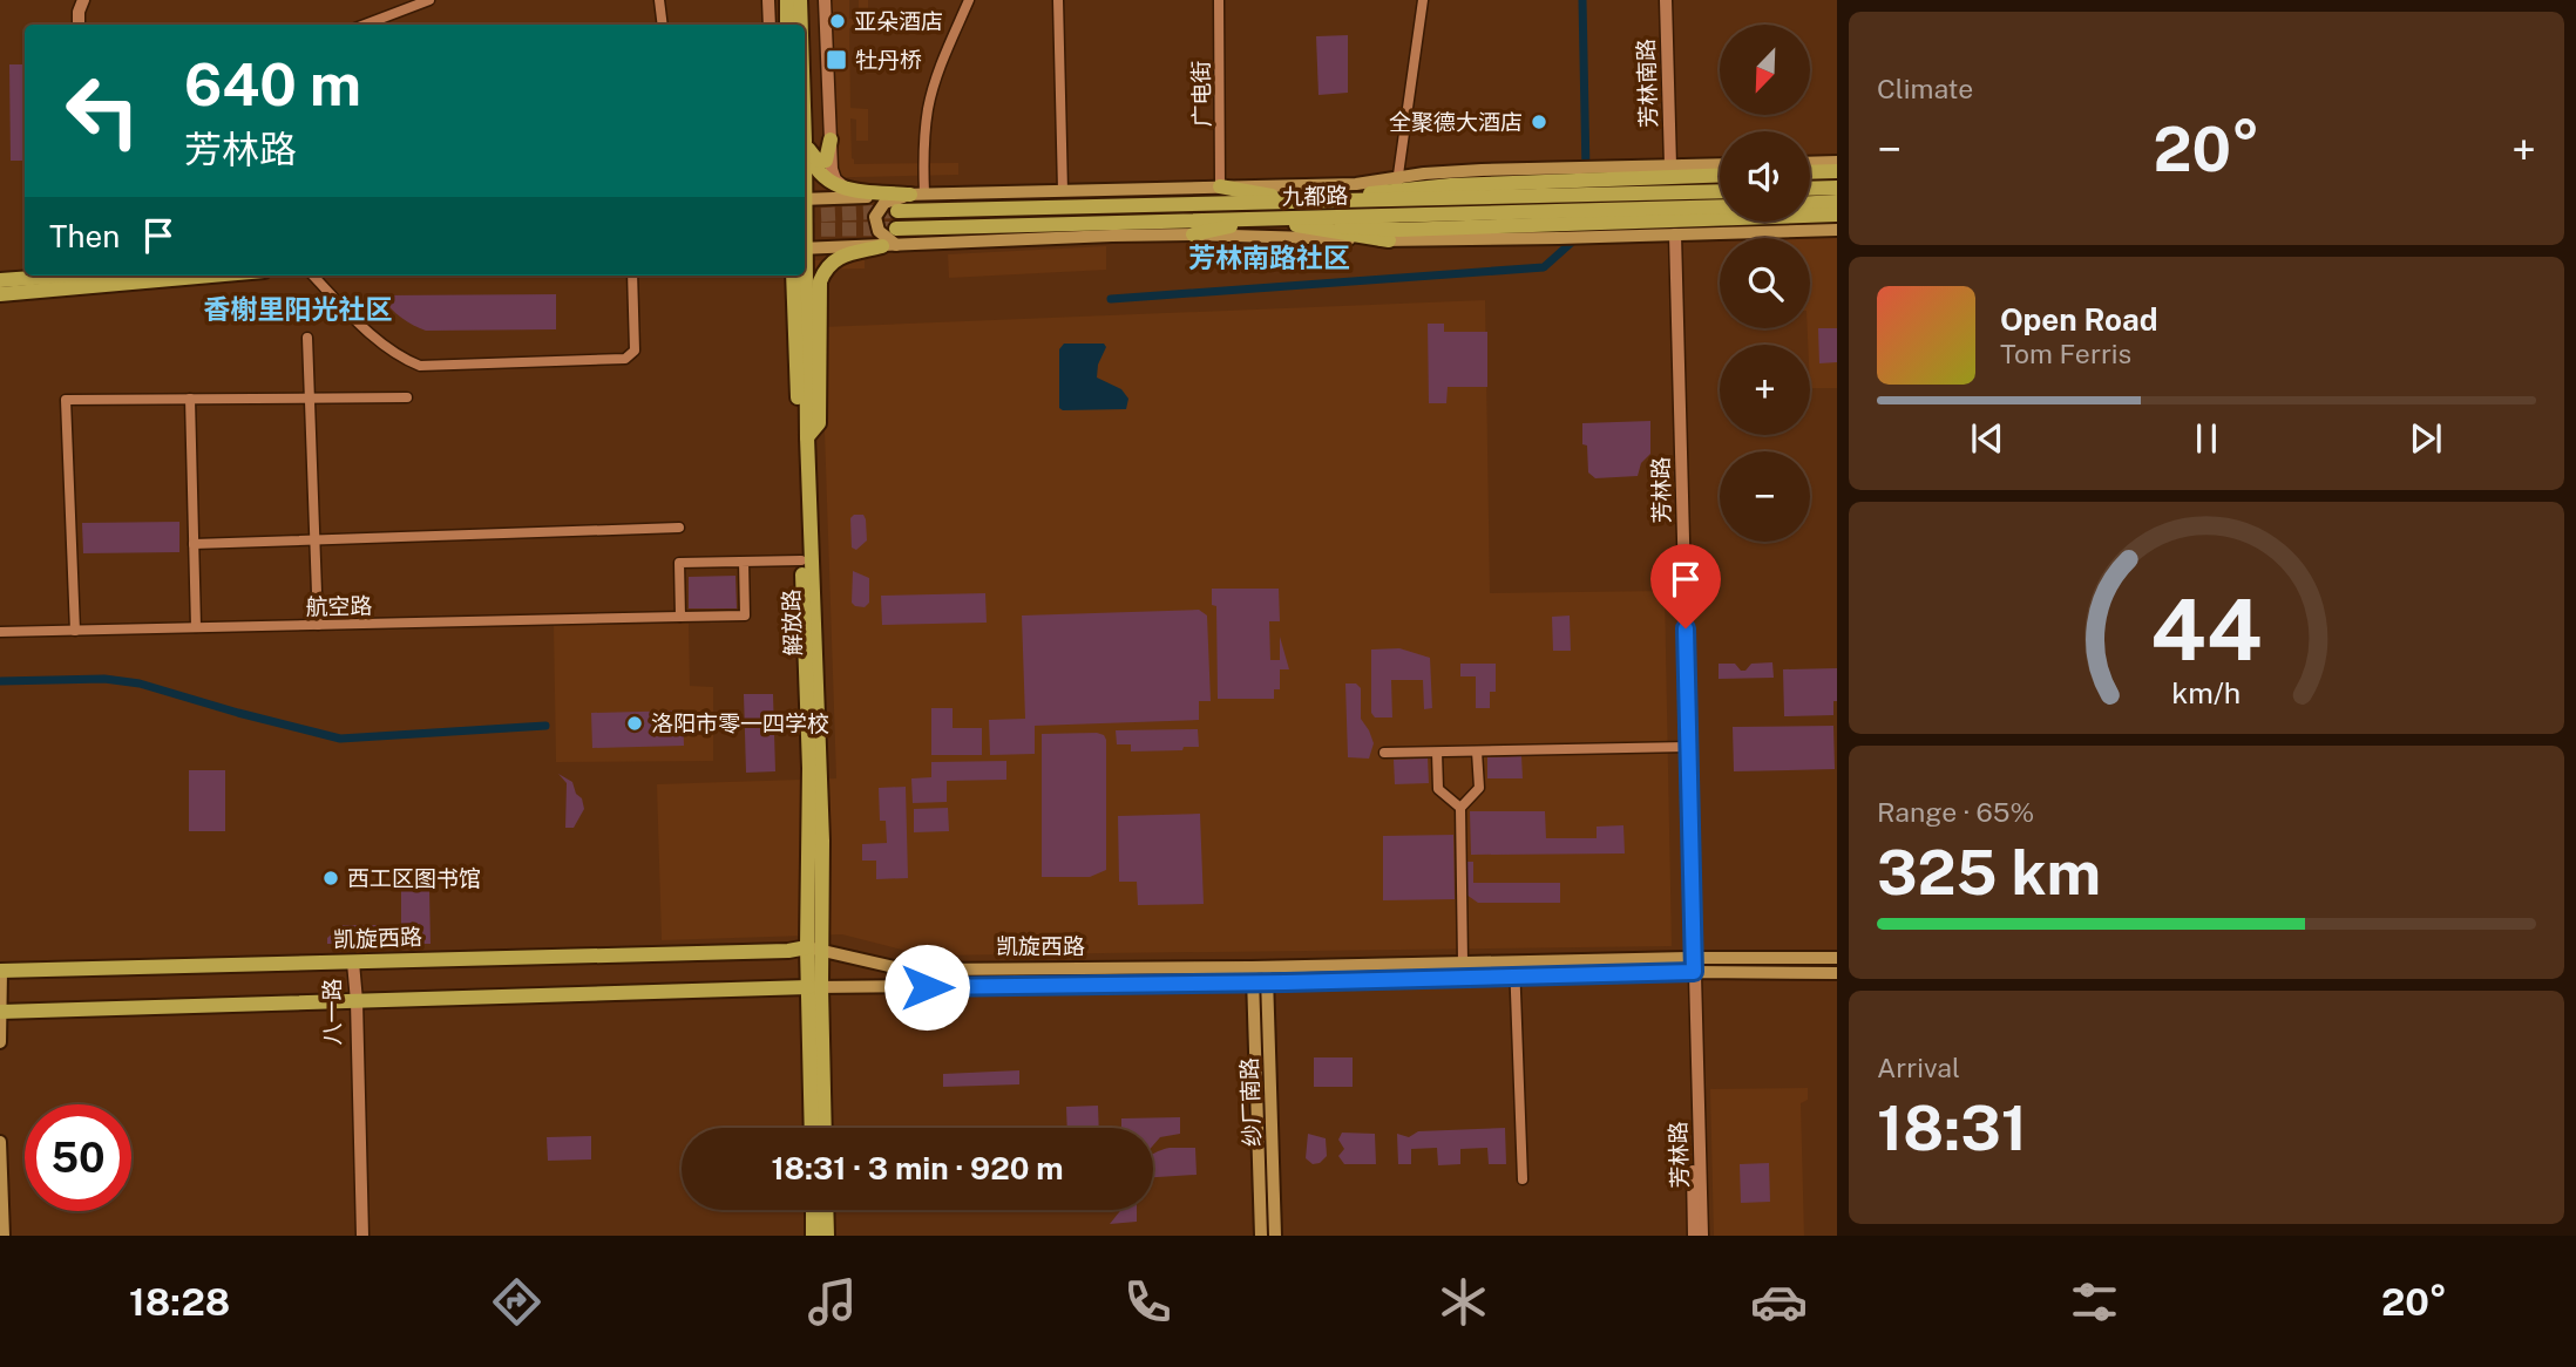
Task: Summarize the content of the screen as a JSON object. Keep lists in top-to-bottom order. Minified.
{"streets":{"main road":["九都路","解放路","凯旋西路","纱厂南路"],"street":["芳林南路","广电街","芳林路","航空路","八一路"]},"crossings":[["芳林南路","九都路"],["广电街","九都路"],["九都路","芳林路"],["芳林路","凯旋西路"],["解放路","凯旋西路"],["凯旋西路","八一路"],["凯旋西路","纱厂南路"]],"districts":["芳林南路社区","香榭里阳光社区"],"places":{"other":["亚朵酒店","全聚德大酒店","洛阳市零一四学校","西工区图书馆"],"transit":["牡丹桥"]},"north":"bottom left","page":{"tile":["Climate",["Range · 65%","325 km"],["Arrival","18:31"]],"map_buttons":["+","−"],"turn":["640 m","芳林路"],"heat":["−","20°","+"],"then":"Then","song":["Open Road","Tom Ferris"],"limit":"50","trip":"18:31 · 3 min · 920 m","tabs":["18:28","20°"],"gauge":["44","km/h"]}}
